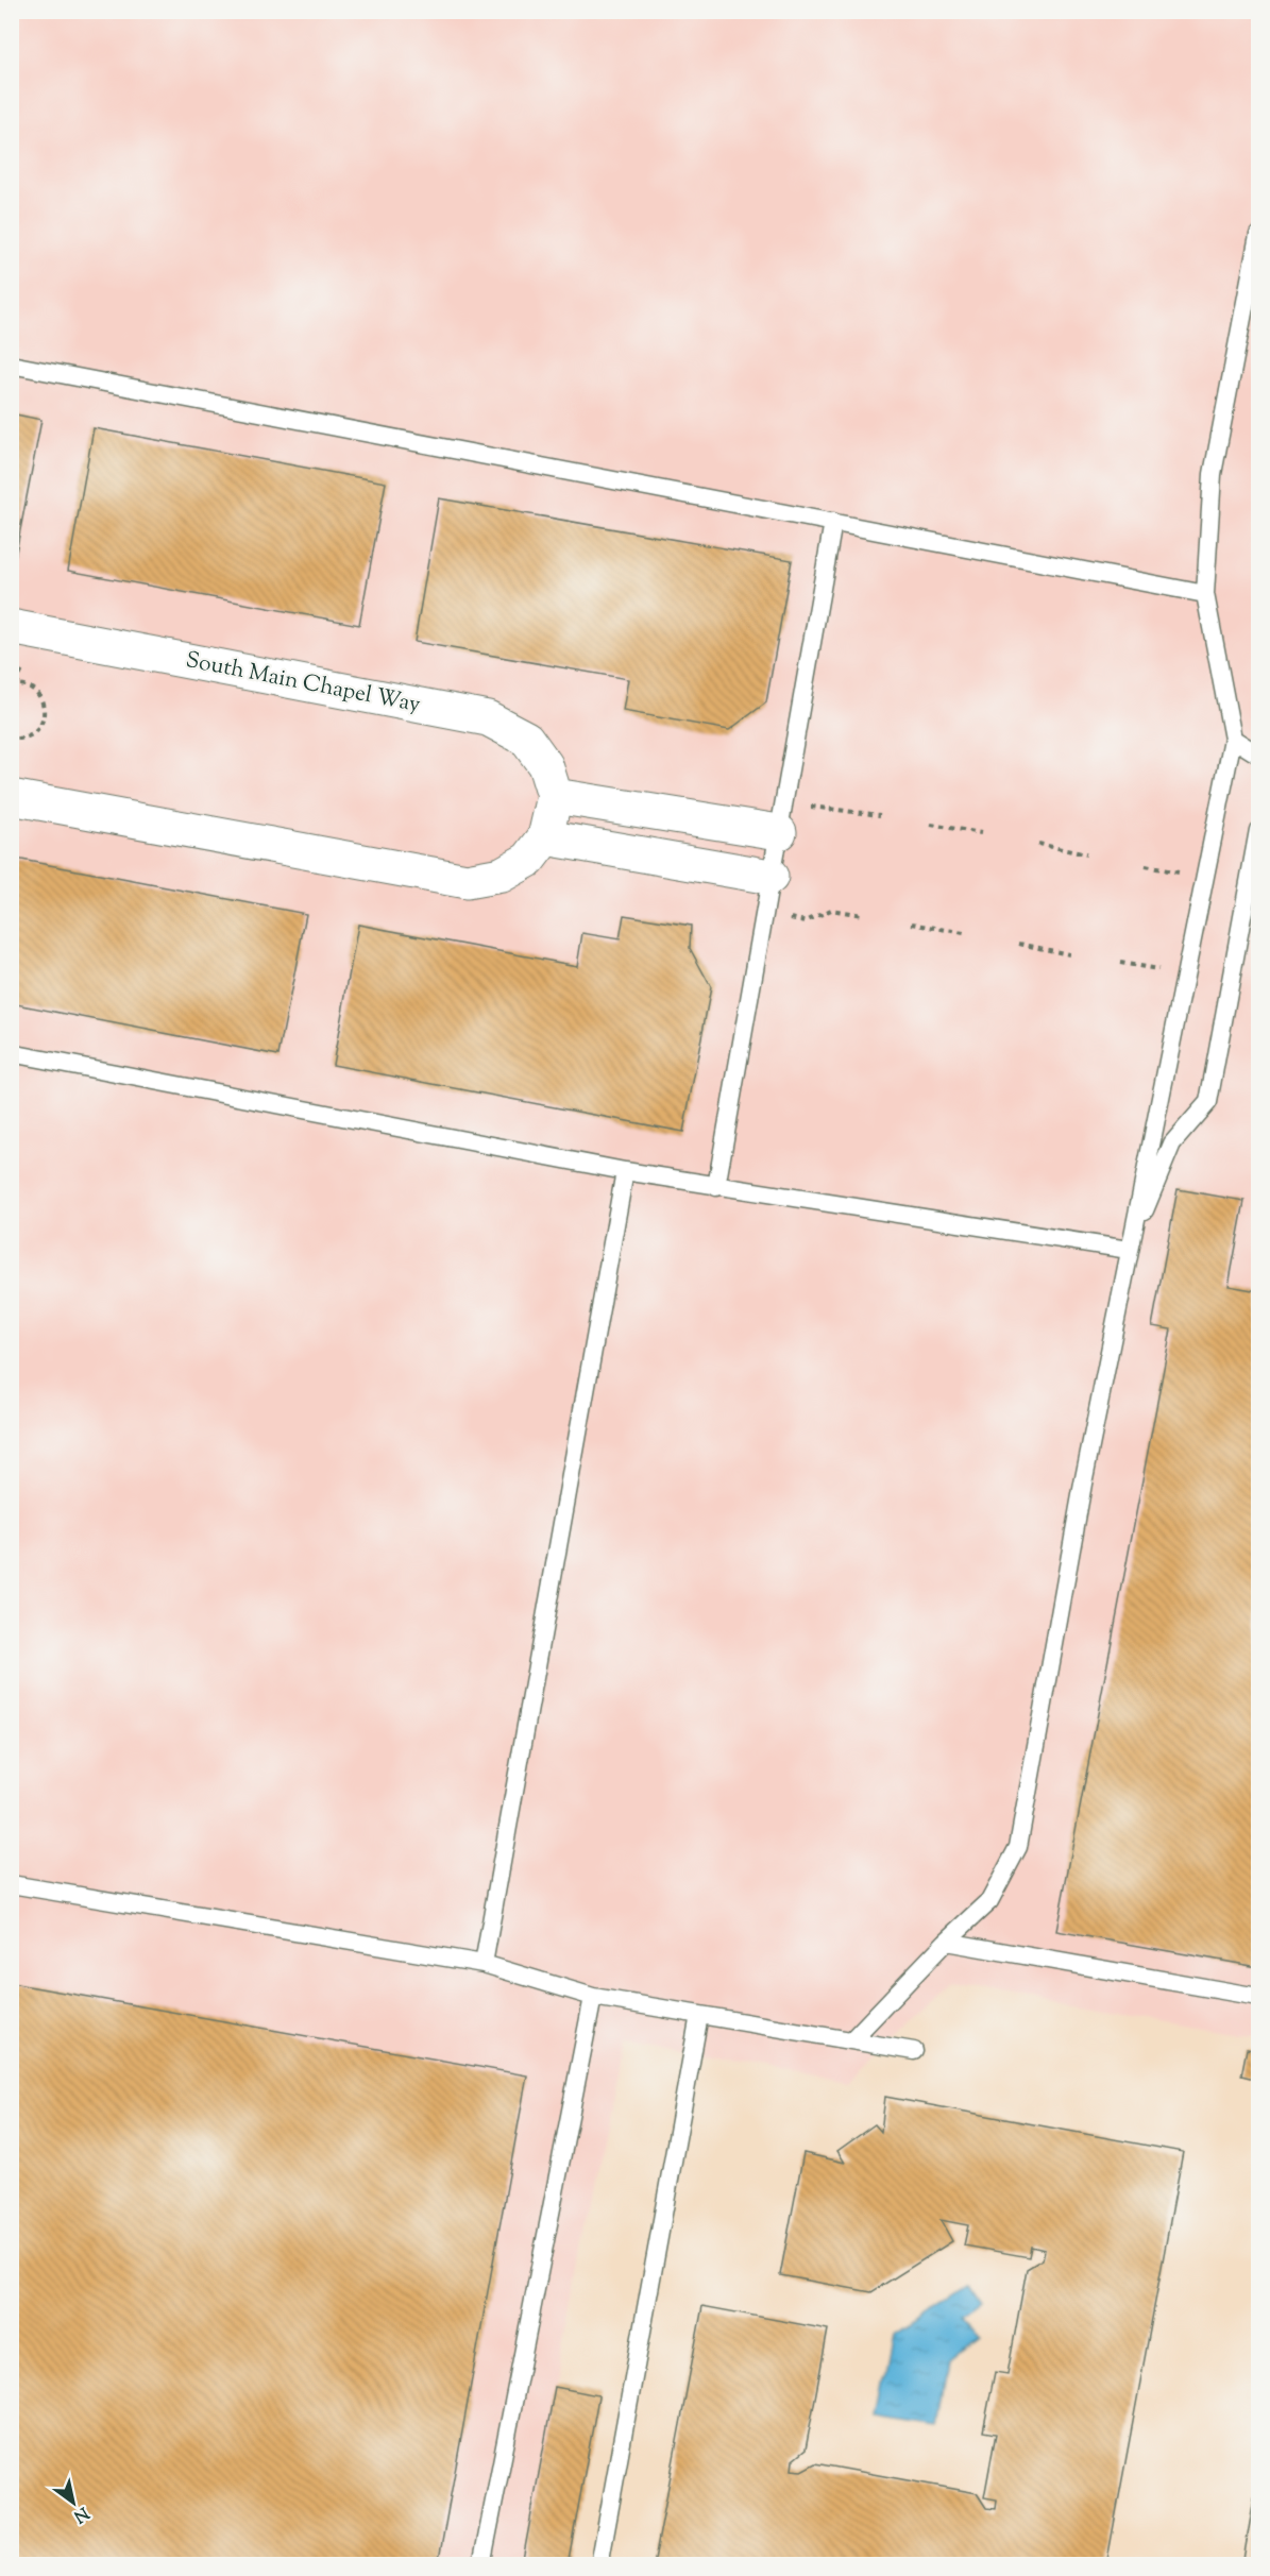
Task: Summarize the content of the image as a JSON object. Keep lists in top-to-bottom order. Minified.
{"streets":{"street":["South Main Chapel Way"]},"north":"bottom right"}
